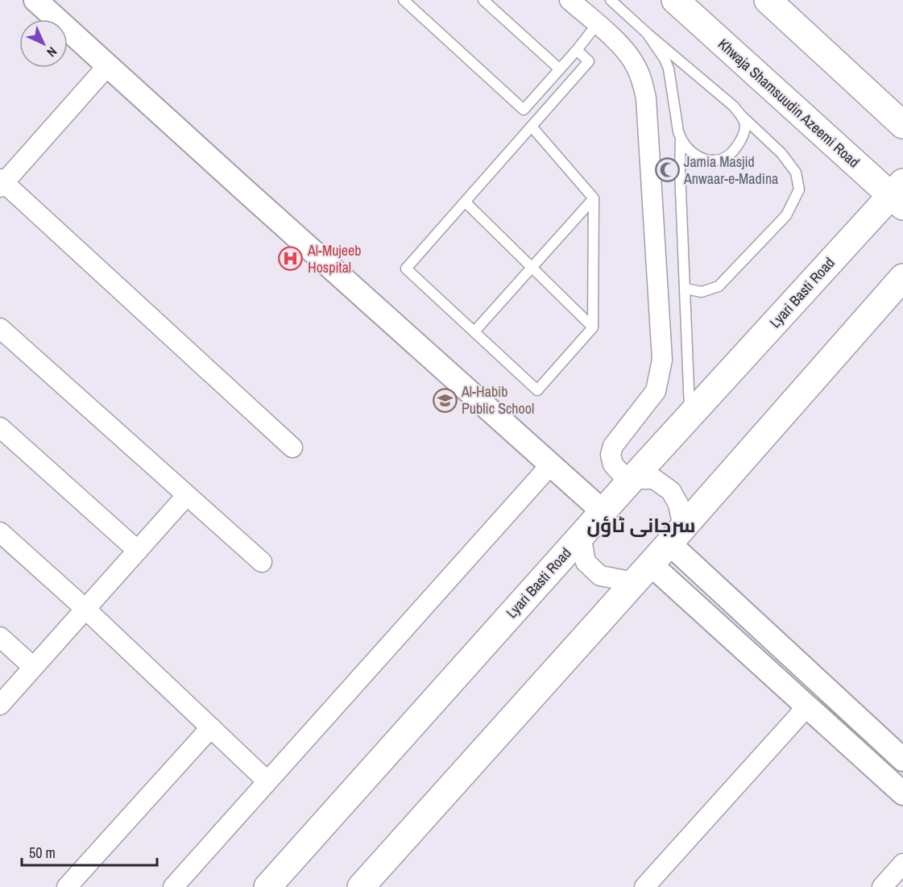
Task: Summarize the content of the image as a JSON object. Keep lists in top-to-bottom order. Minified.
{"streets":{"main road":["Khwaja Shamsuudin Azeemi Road","Lyari Basti Road"]},"crossings":[["Khwaja Shamsuudin Azeemi Road","Lyari Basti Road"]],"districts":["سرجانی ٹاؤن"],"places":{"mosque":["Jamia Masjid Anwaar-e-Madina"],"hospital":["Al-Mujeeb Hospital"],"school or university":["Al-Habib Public School"]},"scale_bar":"50 m","north":"bottom right"}
